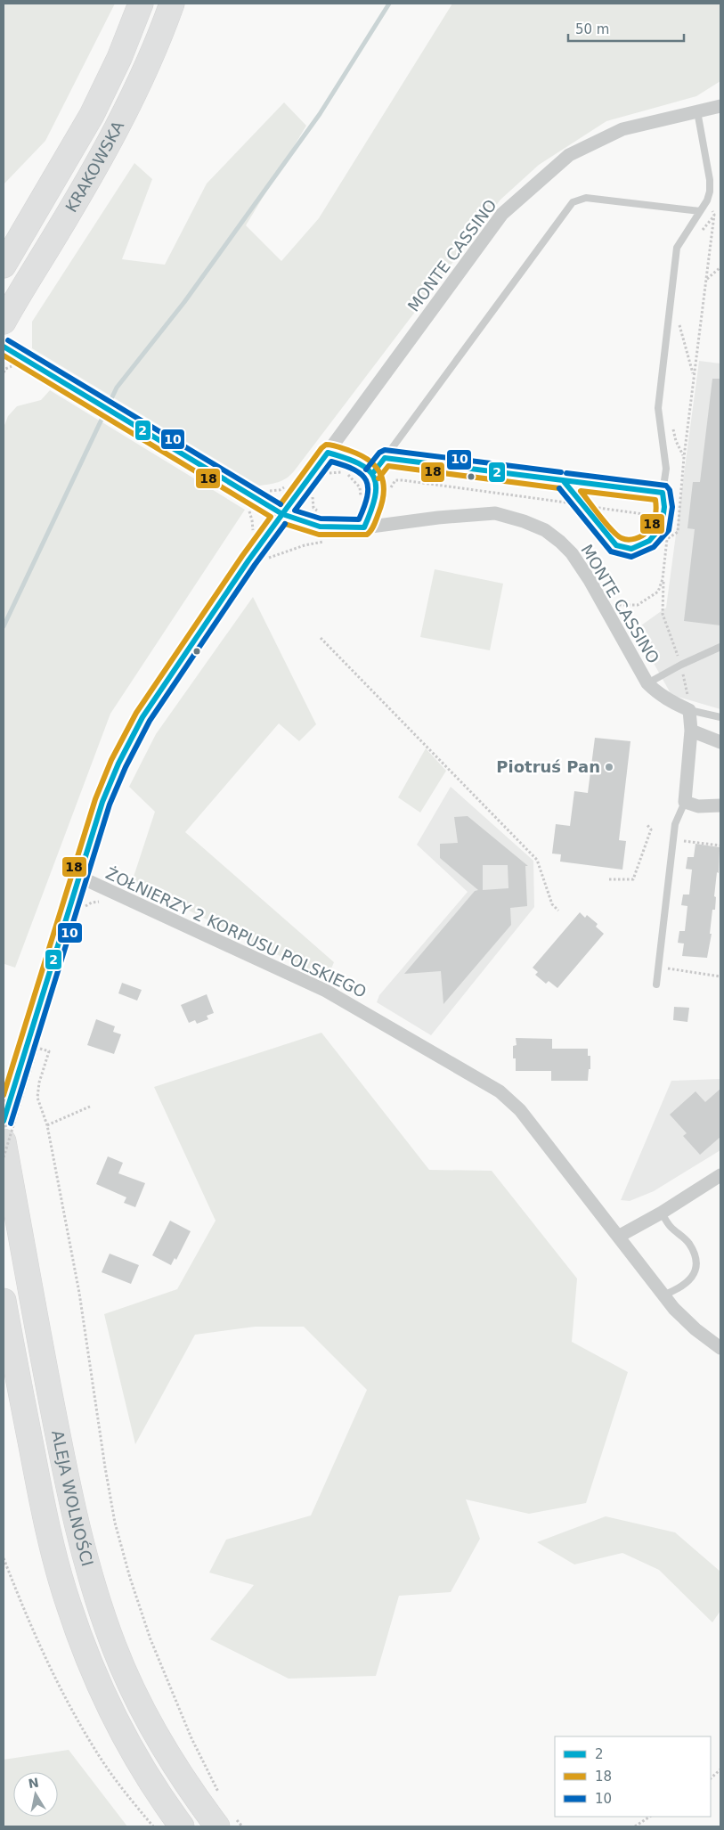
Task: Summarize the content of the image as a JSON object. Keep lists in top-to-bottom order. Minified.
{"streets":{"highway":["KRAKOWSKA","ALEJA WOLNOŚCI"],"street":["MONTE CASSINO","ŻOŁNIERZY 2 KORPUSU POLSKIEGO"]},"crossings":[["MONTE CASSINO","ŻOŁNIERZY 2 KORPUSU POLSKIEGO"]],"places":["Piotruś Pan"],"lines":["transit line 10","transit line 2","transit line 18"],"legend":["2","18","10"],"scale_bar":"50 m","north":"top"}
